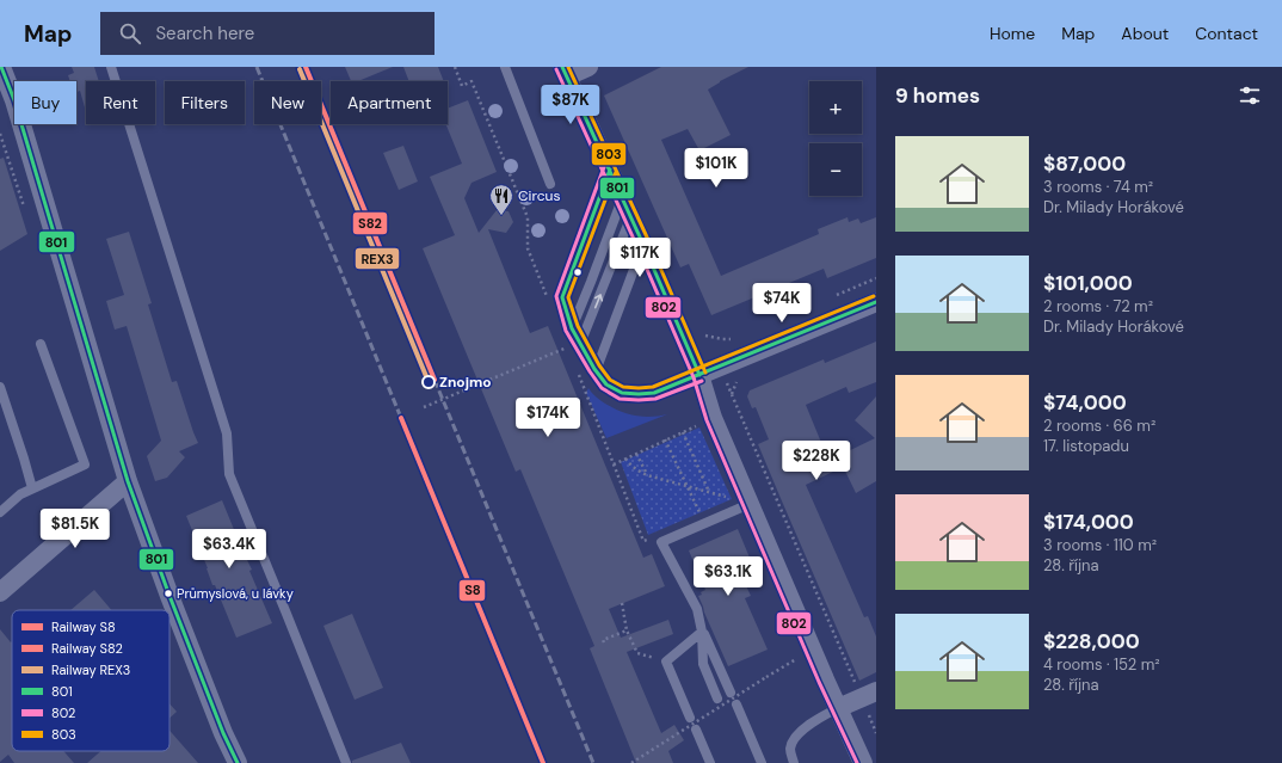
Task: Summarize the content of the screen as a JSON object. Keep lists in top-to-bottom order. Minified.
{"places":{"restaurant":["Circus"],"other":["Znojmo","Průmyslová, u lávky"]},"lines":["rail line S82","transit line 801","transit line 803","rail line REX3","transit line 802","rail line S8"],"legend":["Railway S8","Railway S82","Railway REX3","801","802","803"],"page":{"header":"Map","search":"Search here","nav":["Home","Map","About","Contact"],"heading":"9 homes","map_buttons":["+","−"],"chip":["Buy","Rent","Filters","New","Apartment"],"price":["$87K","$101K","$117K","$74K","$174K","$228K","$81.5K","$63.4K","$63.1K"],"list":[{"name":"$87,000","note":"3 rooms · 74 m² · Dr. Milady Horákové"},{"name":"$101,000","note":"2 rooms · 72 m² · Dr. Milady Horákové"},{"name":"$74,000","note":"2 rooms · 66 m² · 17. listopadu"},{"name":"$174,000","note":"3 rooms · 110 m² · 28. října"},{"name":"$228,000","note":"4 rooms · 152 m² · 28. října"}]}}
